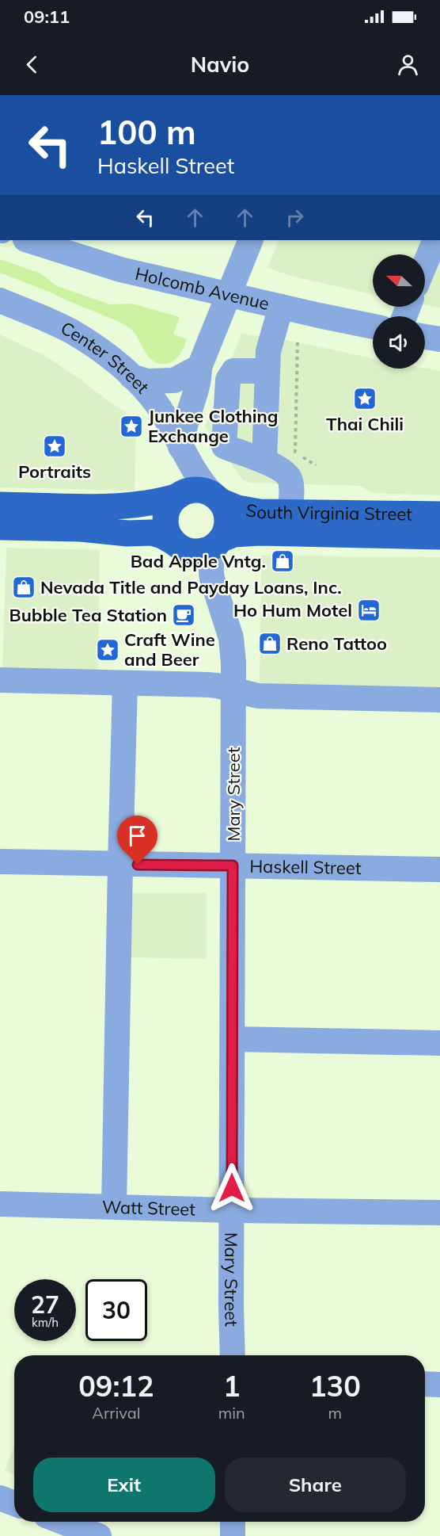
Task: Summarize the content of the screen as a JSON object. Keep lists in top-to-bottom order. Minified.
{"streets":{"main road":["South Virginia Street"],"street":["Holcomb Avenue","Center Street","Mary Street","Haskell Street","Watt Street"]},"crossings":[["Center Street","South Virginia Street"],["Center Street","Mary Street"],["South Virginia Street","Mary Street"],["Mary Street","Haskell Street"],["Mary Street","Watt Street"]],"places":{"place":["Thai Chili","Junkee Clothing Exchange","Portraits","Craft Wine and Beer"],"shop":["Bad Apple Vntg.","Nevada Title and Payday Loans, Inc.","Reno Tattoo"],"hotel":["Ho Hum Motel"],"cafe":["Bubble Tea Station"]},"north":"left","page":{"status":"09:11","header":"Navio","turn":["100 m","Haskell Street"],"speed":"27 km/h","limit":"30","eta":["09:12","Arrival","1","min","130","m"],"buttons":["Exit","Share"]}}
